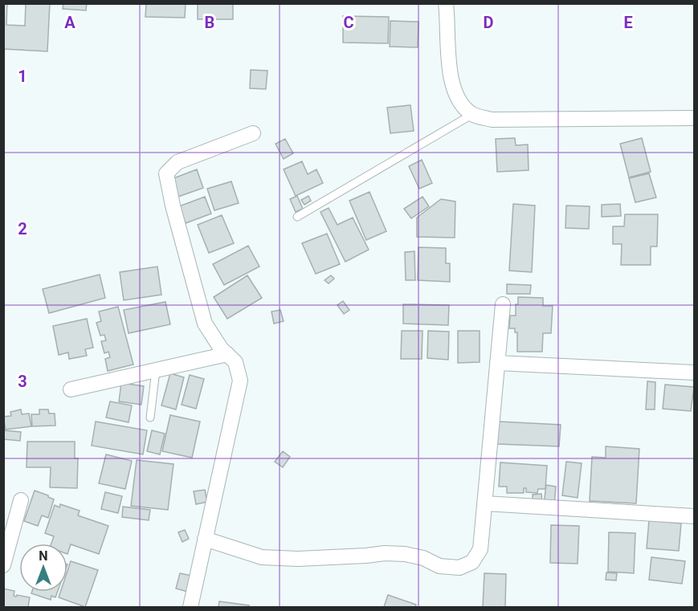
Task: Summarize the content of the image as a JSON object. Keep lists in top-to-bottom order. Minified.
{"north":"top","grid":{"columns":["A","B","C","D","E"],"rows":["1","2","3"]}}
